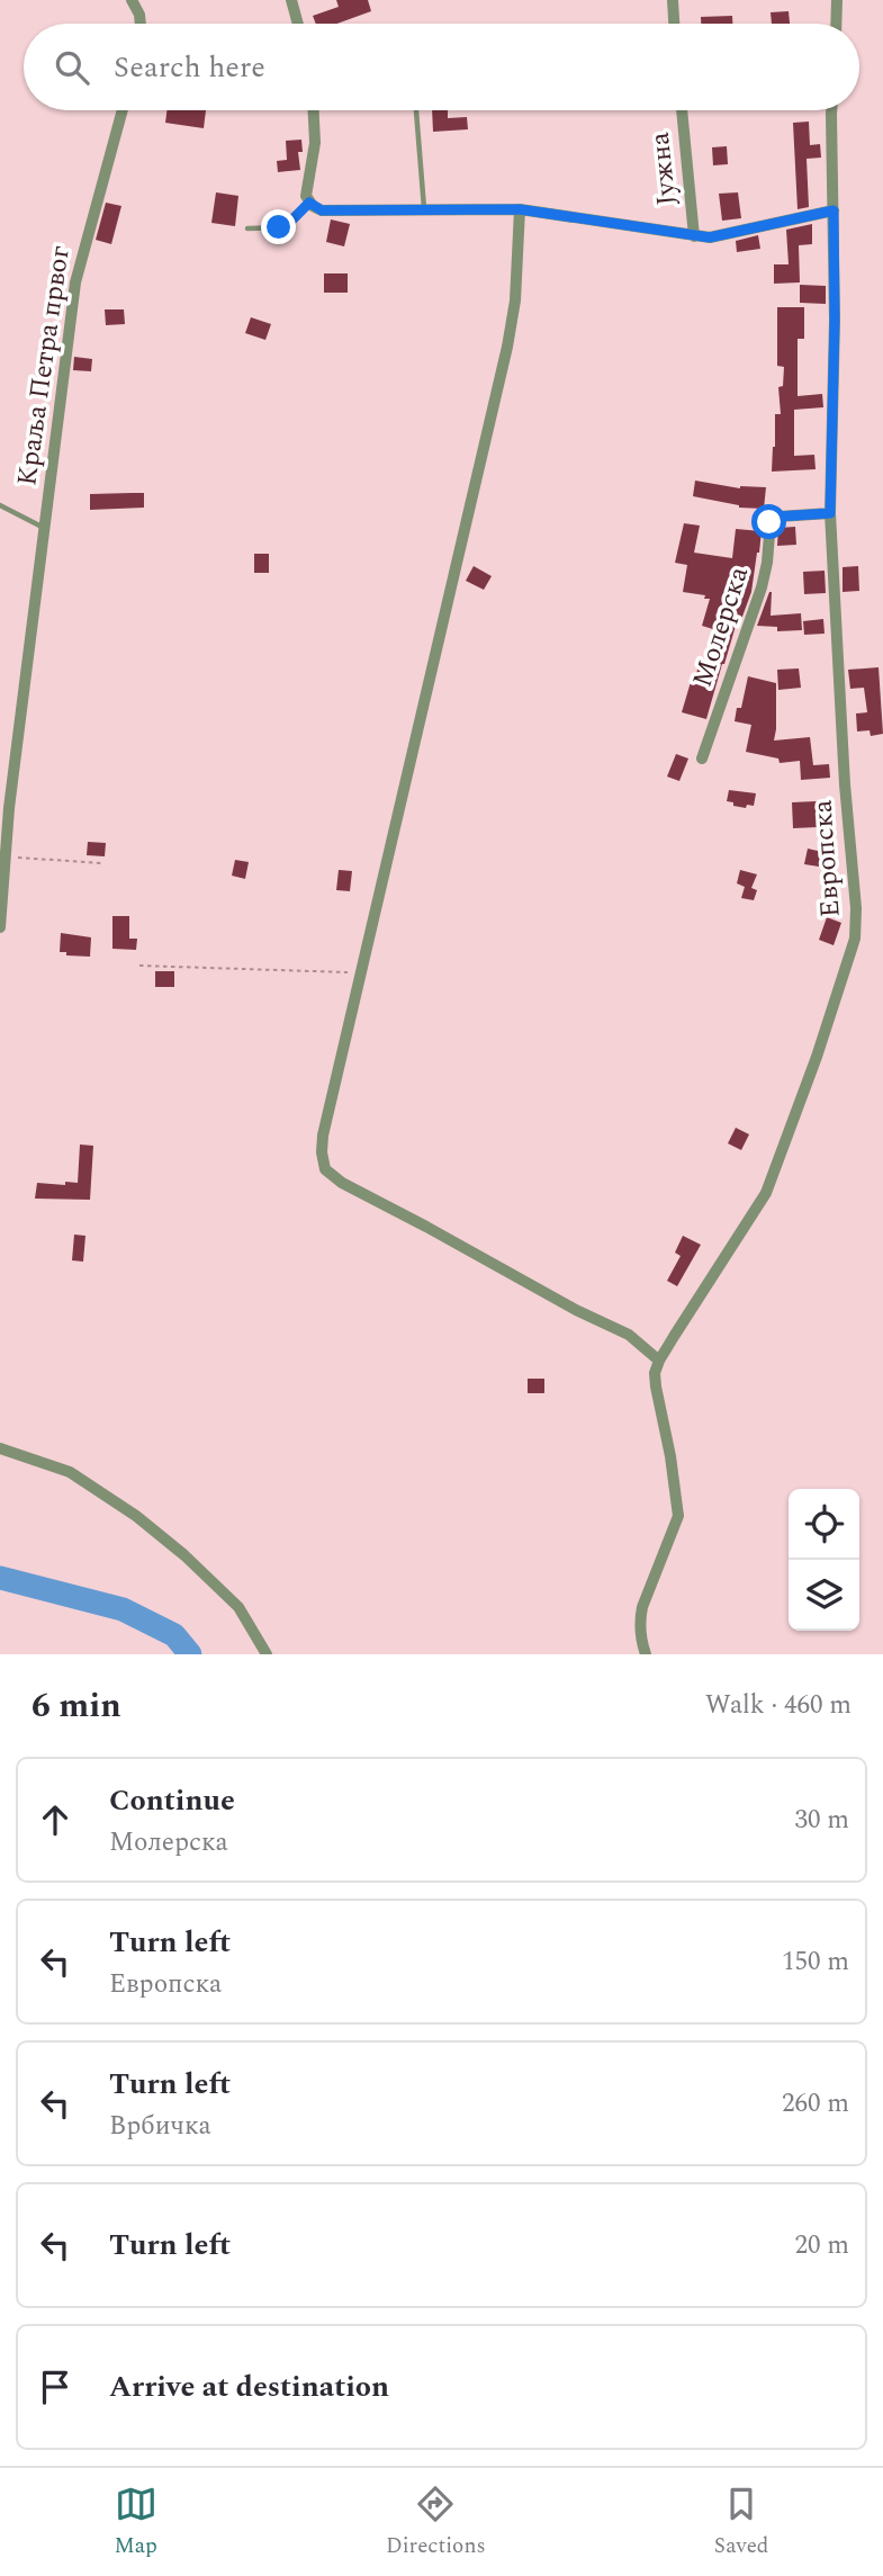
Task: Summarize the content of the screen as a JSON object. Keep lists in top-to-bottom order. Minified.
{"streets":{"street":["Јужна","Краља Петра првог","Молерска","Европска"]},"crossings":[["Молерска","Европска"]],"page":{"search":"Search here","heading":["6 min","Walk · 460 m"],"list":[["Continue","Молерска","30 m"],["Turn left","Европска","150 m"],["Turn left","Врбичка","260 m"],["Turn left","20 m"],"Arrive at destination"],"nav":["Map","Directions","Saved"]}}
